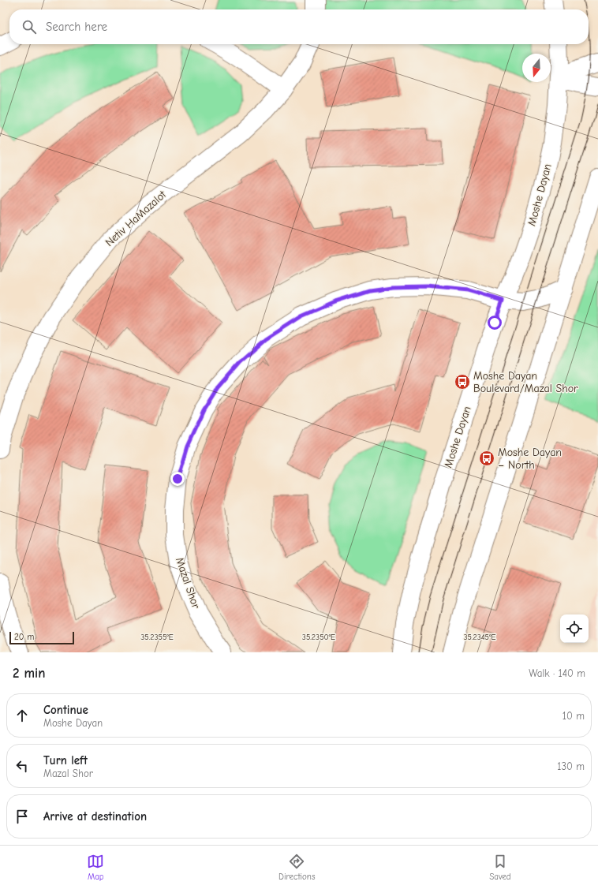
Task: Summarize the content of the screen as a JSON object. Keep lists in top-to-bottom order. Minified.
{"streets":{"street":["Moshe Dayan","Netiv HaMazalot","Mazal Shor"]},"crossings":[["Moshe Dayan","Mazal Shor"]],"places":{"bus stop":["Moshe Dayan Boulevard/Mazal Shor","Moshe Dayan – North"]},"scale_bar":"20 m","north":"bottom","page":{"search":"Search here","scale":"20 m","heading":["2 min","Walk · 140 m"],"list":[["Continue","Moshe Dayan","10 m"],["Turn left","Mazal Shor","130 m"],"Arrive at destination"],"nav":["Map","Directions","Saved"]},"coordinates":["35.2355°E","35.2350°E","35.2345°E"]}
